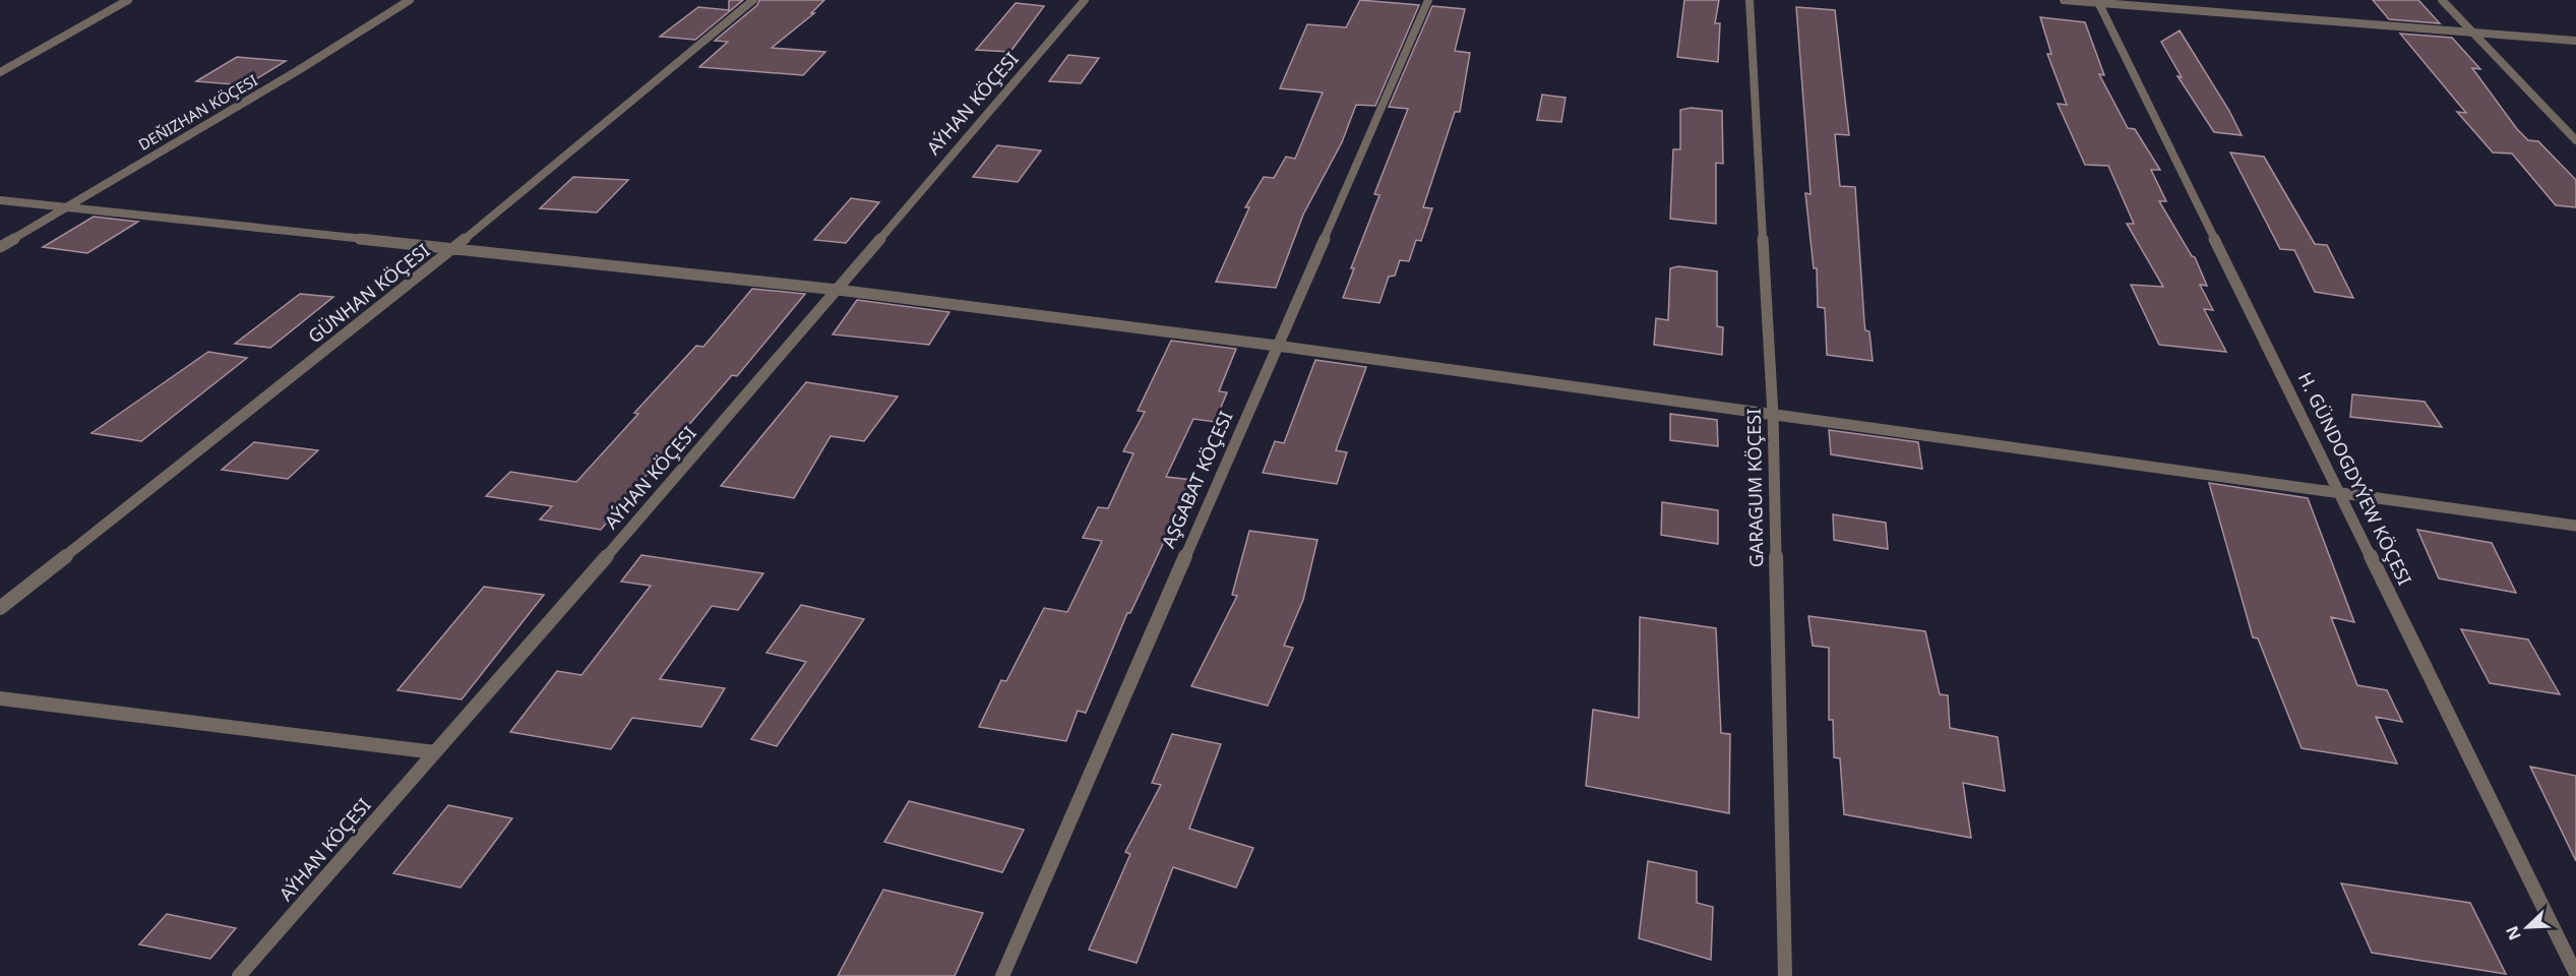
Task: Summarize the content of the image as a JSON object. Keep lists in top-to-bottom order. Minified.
{"streets":{"street":["AÝHAN KÖÇESI","DEŇIZHAN KÖÇESI","GÜNHAN KÖÇESI","H. GÜNDOGDYÝEW KÖÇESI","AŞGABAT KÖÇESI","GARAGUM KÖÇESI"]},"north":"bottom left"}
